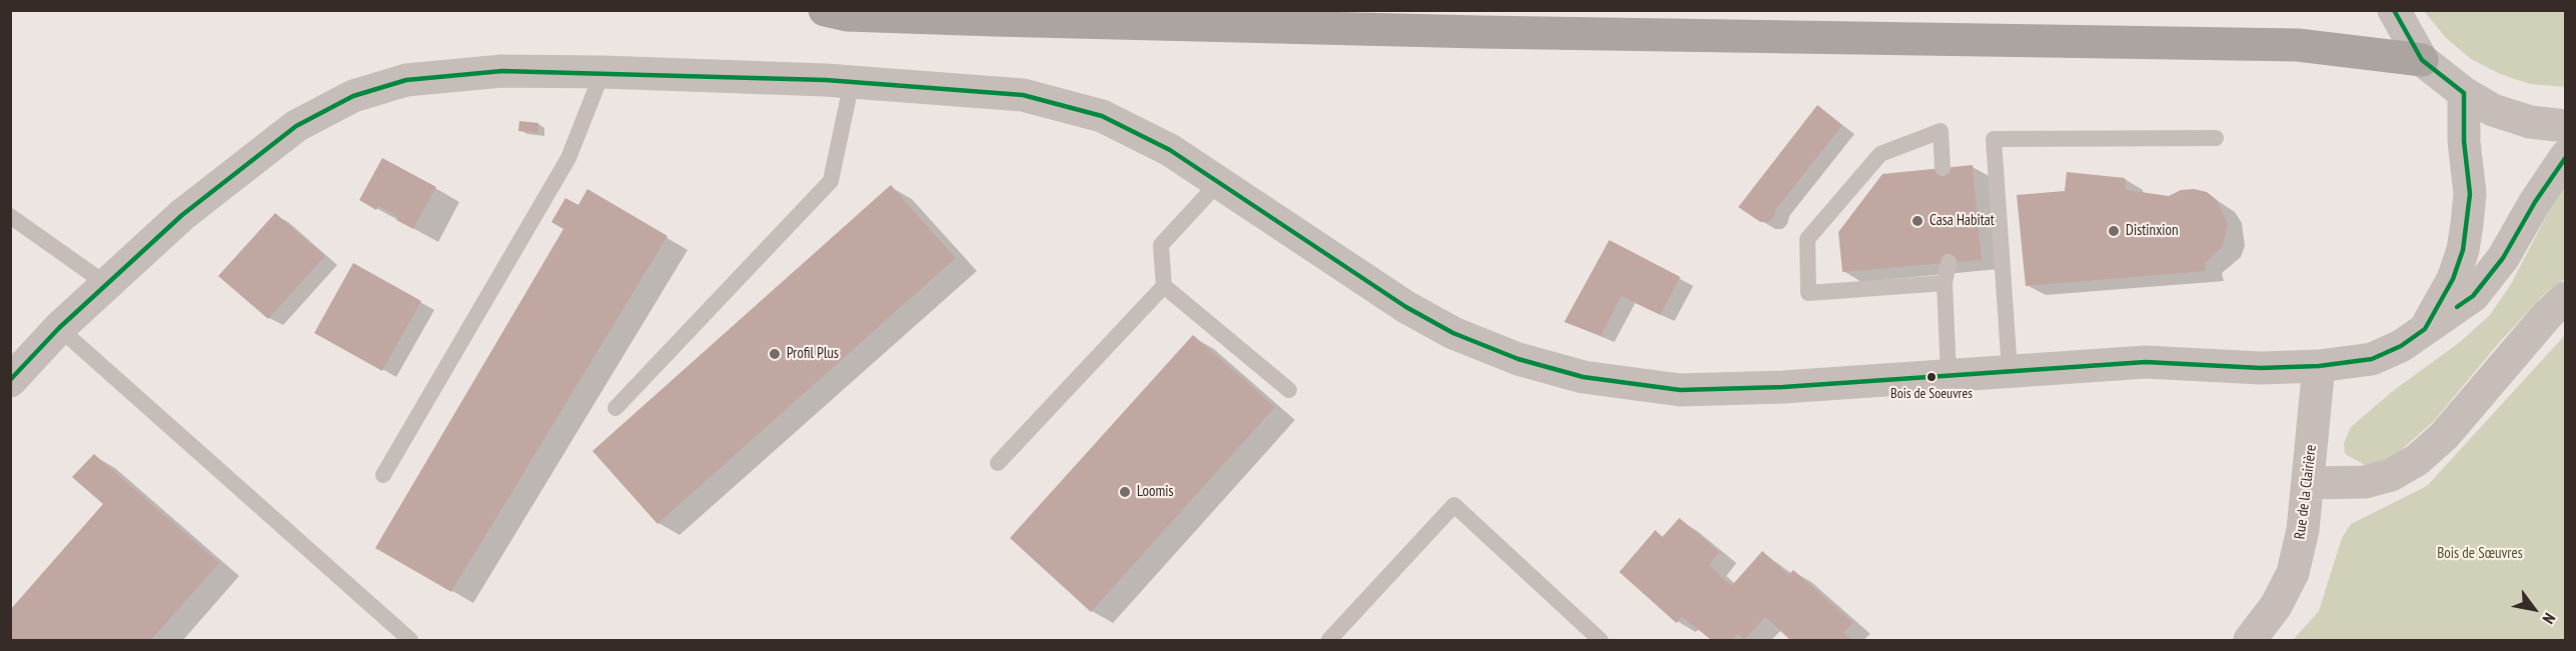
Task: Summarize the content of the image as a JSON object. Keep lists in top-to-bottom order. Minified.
{"streets":{"street":["Rue de la Clairière"]},"parks":["Bois de Sœuvres"],"places":["Casa Habitat","Distinxion","Profil Plus","Bois de Soeuvres","Loomis"],"north":"bottom right"}
